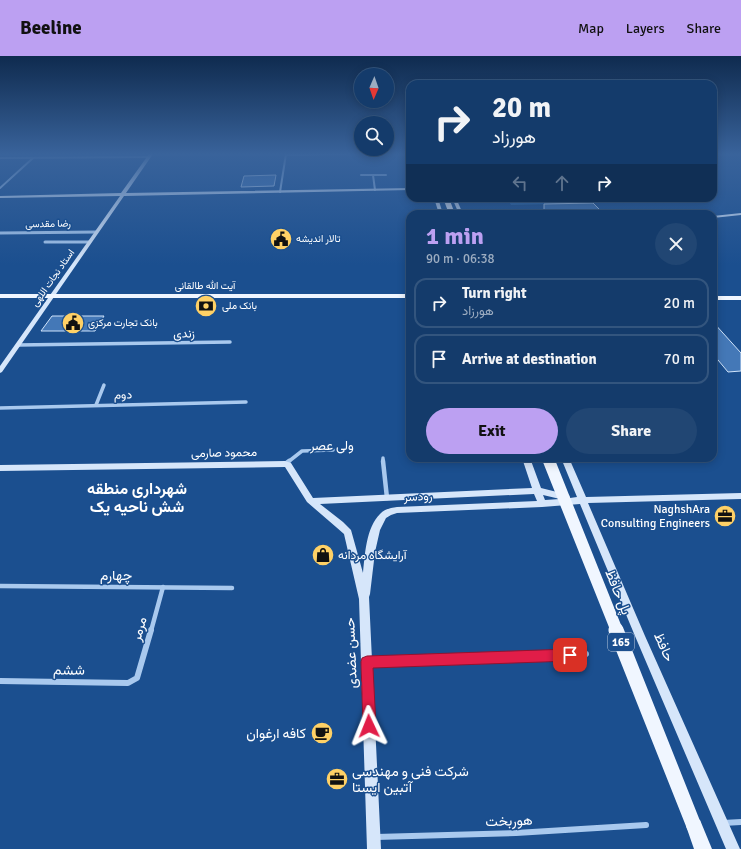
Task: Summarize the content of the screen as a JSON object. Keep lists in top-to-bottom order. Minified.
{"streets":{"main road":["استاد نجات اللهی","آیت الله طالقانی","محمود صارمی","رودسر","پل حافظ","165","حافظ","حسن عضدی"],"street":["رضا مقدسی","زندی","دوم","چهارم","مرمر","ششم","هوربخت"]},"crossings":[["رضا مقدسی","استاد نجات اللهی"],["استاد نجات اللهی","آیت الله طالقانی"],["استاد نجات اللهی","زندی"],["رودسر","حافظ"],["رودسر","حسن عضدی"],["چهارم","مرمر"],["مرمر","ششم"],["حسن عضدی","هوربخت"]],"districts":["ولی عصر","شهرداری منطقه شش ناحیه یک"],"places":{"public building":["تالار اندیشه","بانک تجارت مرکزی"],"bank":["بانک ملی"],"office":["NaghshAra Consulting Engineers","شرکت فنی و مهندسی آتبین ایستا"],"shop":["آرایشگاه مردانه"],"cafe":["کافه ارغوان"]},"north":"bottom","page":{"header":"Beeline","nav":["Map","Layers","Share"],"turn":["20 m","هورزاد"],"heading":["1 min","90 m · 06:38"],"list":[{"name":"Turn right","note":"هورزاد","value":"20 m"},{"name":"Arrive at destination","value":"70 m"}],"buttons":["Exit","Share"]}}
